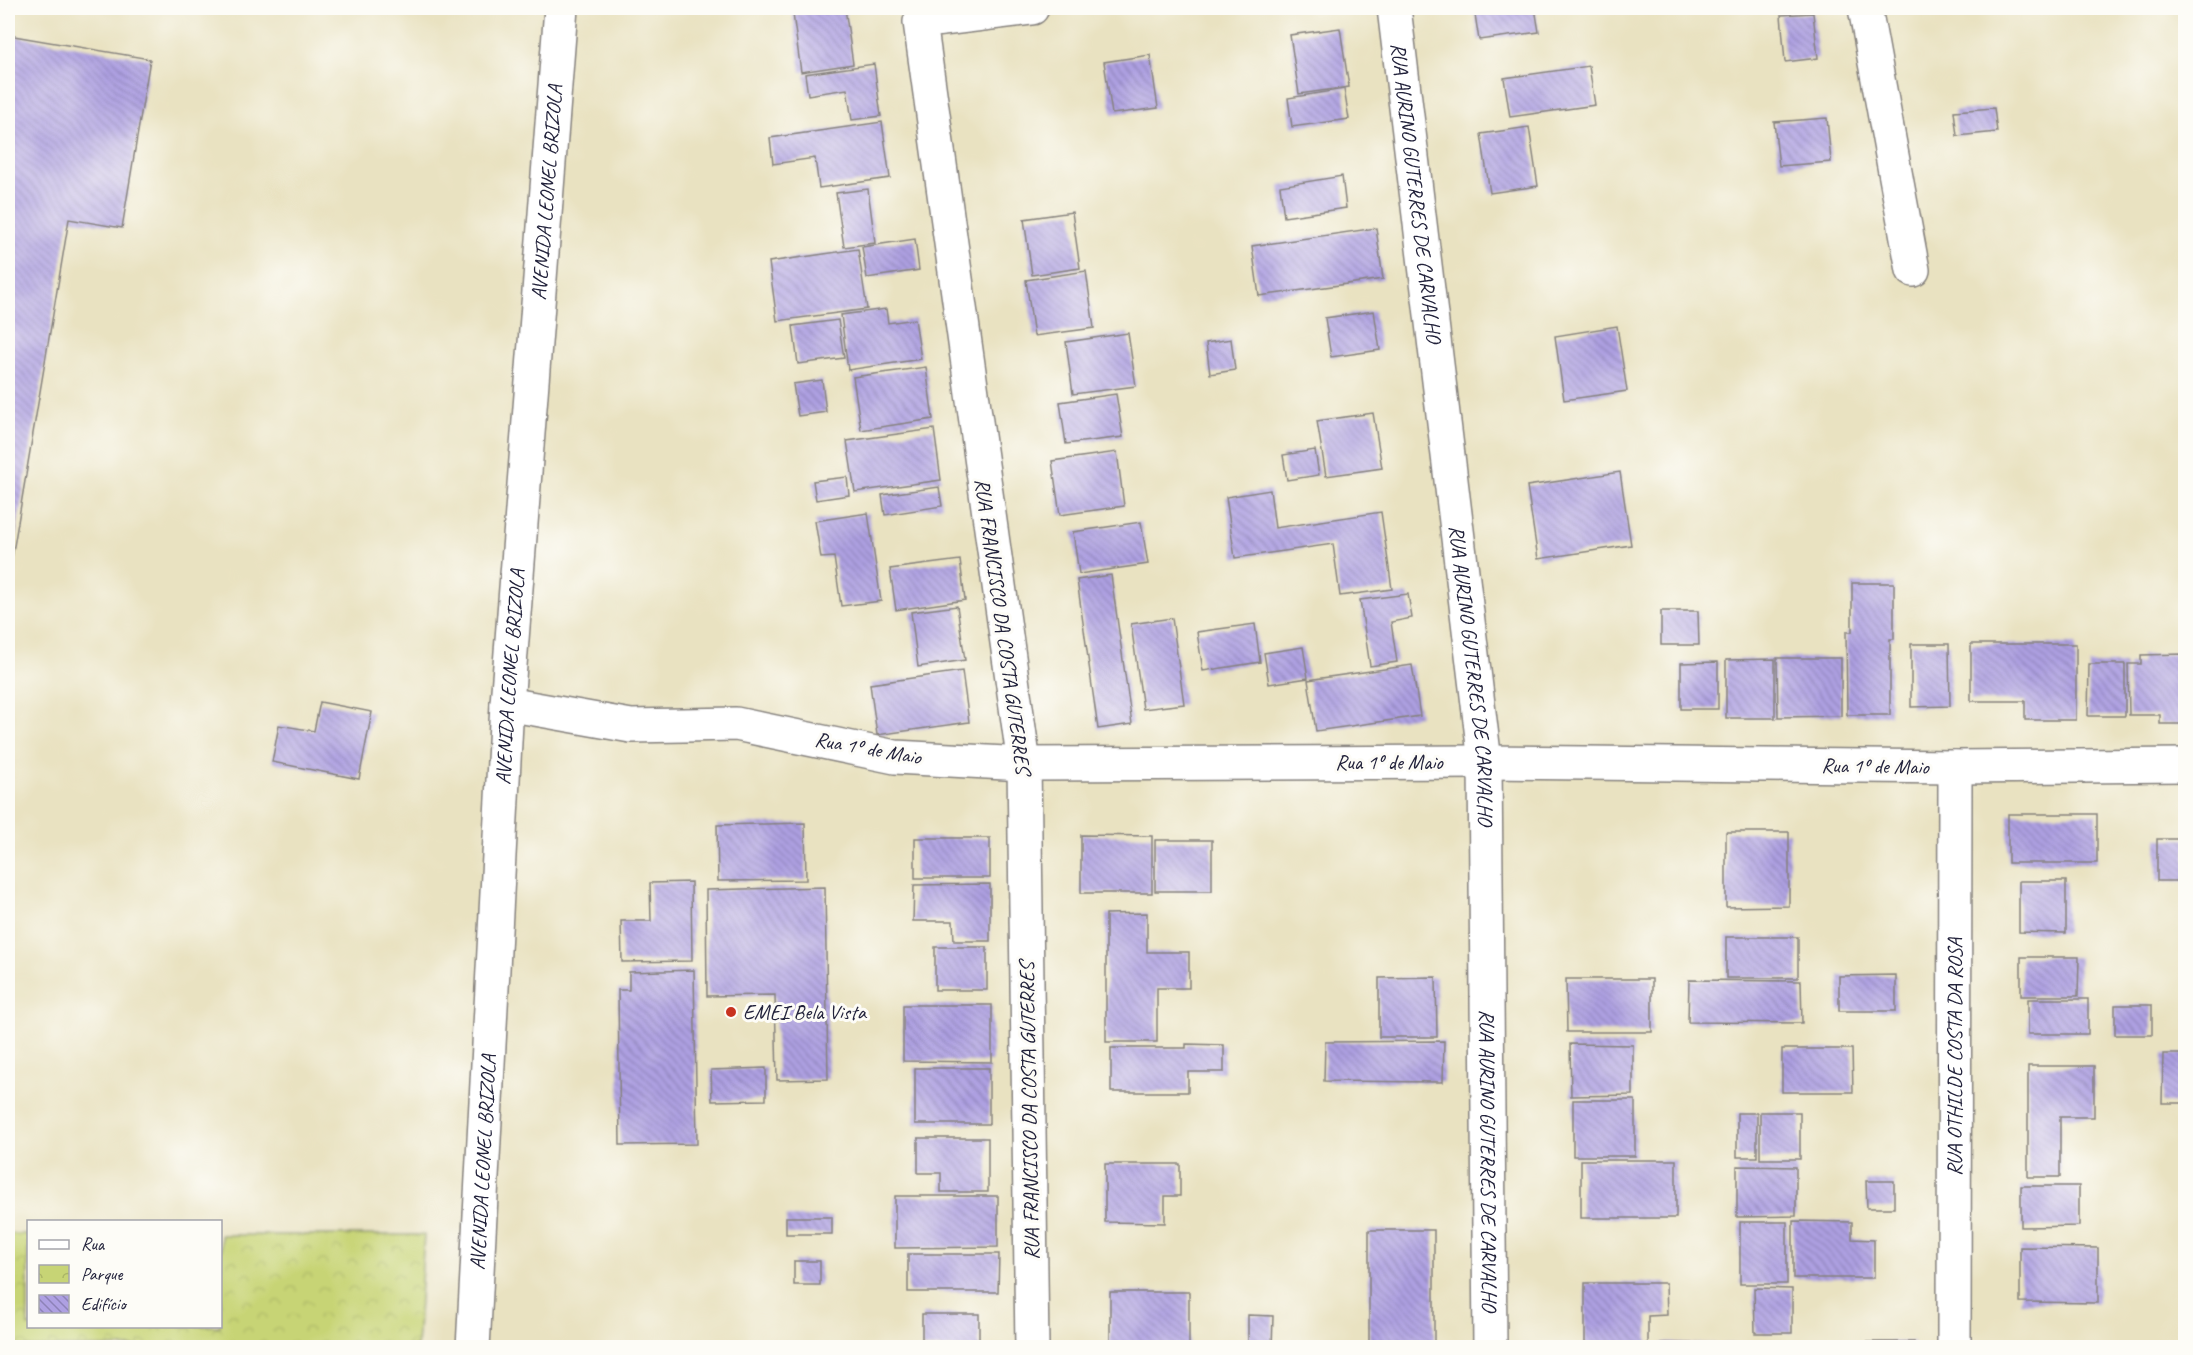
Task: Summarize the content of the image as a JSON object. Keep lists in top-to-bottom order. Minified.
{"streets":{"street":["AVENIDA LEONEL BRIZOLA","RUA AURINO GUTERRES DE CARVALHO","RUA FRANCISCO DA COSTA GUTERRES","Rua 1º de Maio","RUA OTHILDE COSTA DA ROSA"]},"crossings":[["AVENIDA LEONEL BRIZOLA","Rua 1º de Maio"],["RUA AURINO GUTERRES DE CARVALHO","Rua 1º de Maio"],["RUA FRANCISCO DA COSTA GUTERRES","Rua 1º de Maio"],["Rua 1º de Maio","RUA OTHILDE COSTA DA ROSA"]],"places":["EMEI Bela Vista"],"legend":["Rua","Parque","Edifício"]}
